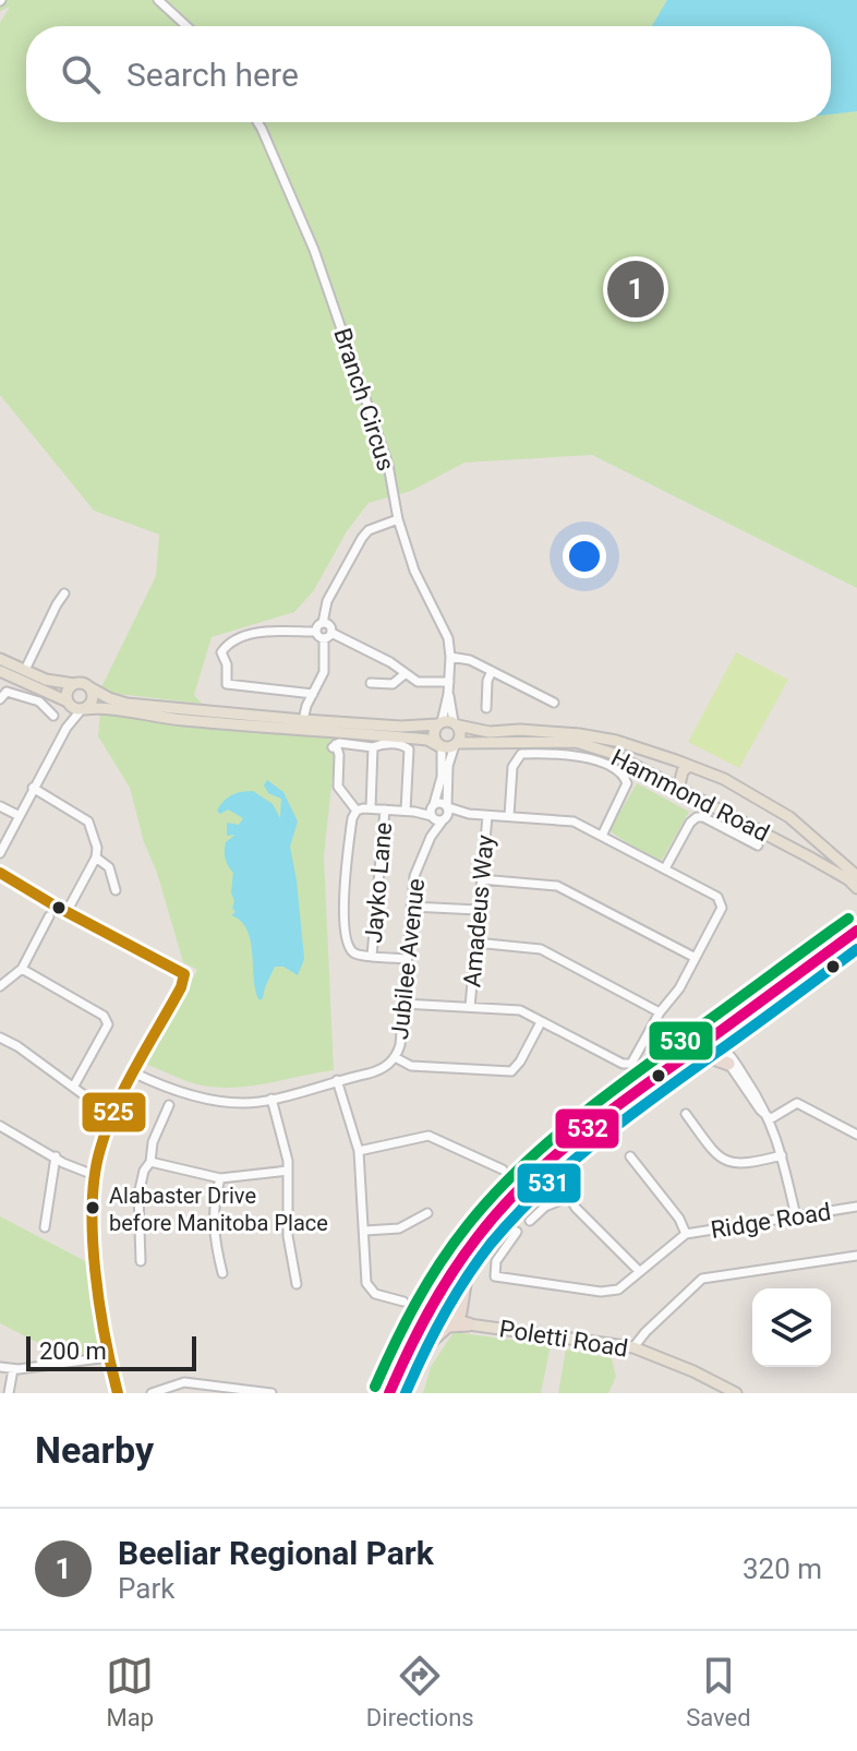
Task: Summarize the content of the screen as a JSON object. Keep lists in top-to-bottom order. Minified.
{"streets":{"main road":["Hammond Road","Poletti Road"],"street":["Branch Circus","Jayko Lane","Amadeus Way","Jubilee Avenue","Ridge Road"]},"crossings":[["Branch Circus","Hammond Road"],["Branch Circus","Jubilee Avenue"],["Hammond Road","Jubilee Avenue"]],"places":["Alabaster Drive before Manitoba Place"],"lines":["transit line 525","transit line 530","transit line 532","transit line 531"],"scale_bar":"200 m","page":{"search":"Search here","pins":"1","scale":"200 m","heading":"Nearby","list":[{"mark":"1","name":"Beeliar Regional Park","note":"Park","value":"320 m"}],"nav":["Map","Directions","Saved"]}}
